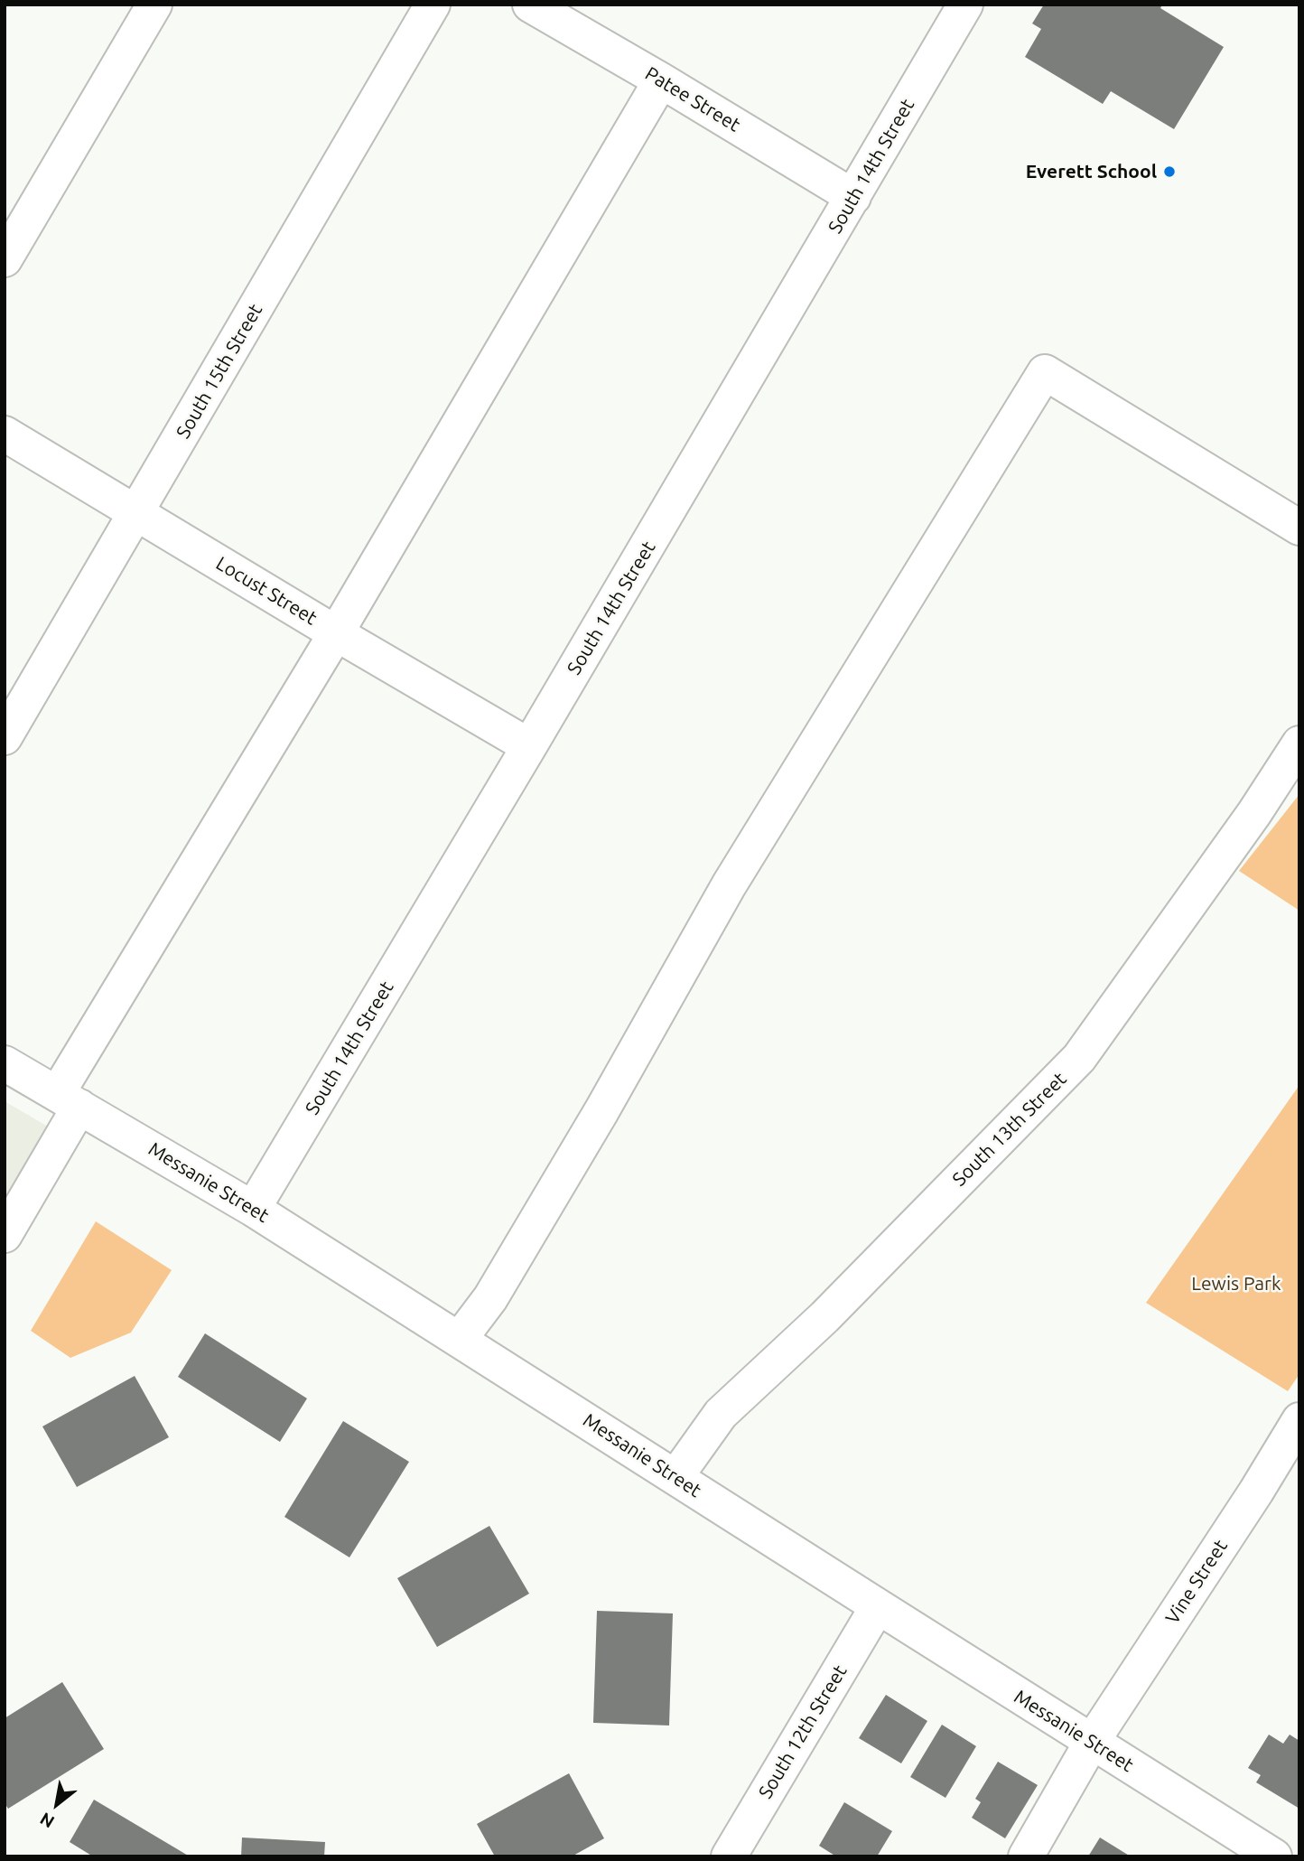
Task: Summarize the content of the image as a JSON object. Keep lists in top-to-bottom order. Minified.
{"streets":{"street":["Patee Street","South 14th Street","South 15th Street","Locust Street","South 13th Street","Messanie Street","Vine Street","South 12th Street"]},"crossings":[["Patee Street","South 14th Street"],["South 14th Street","Locust Street"],["South 14th Street","Messanie Street"],["South 15th Street","Locust Street"],["South 13th Street","Messanie Street"],["Messanie Street","Vine Street"],["Messanie Street","South 12th Street"]],"parks":["Lewis Park"],"places":["Everett School"],"north":"bottom left"}
